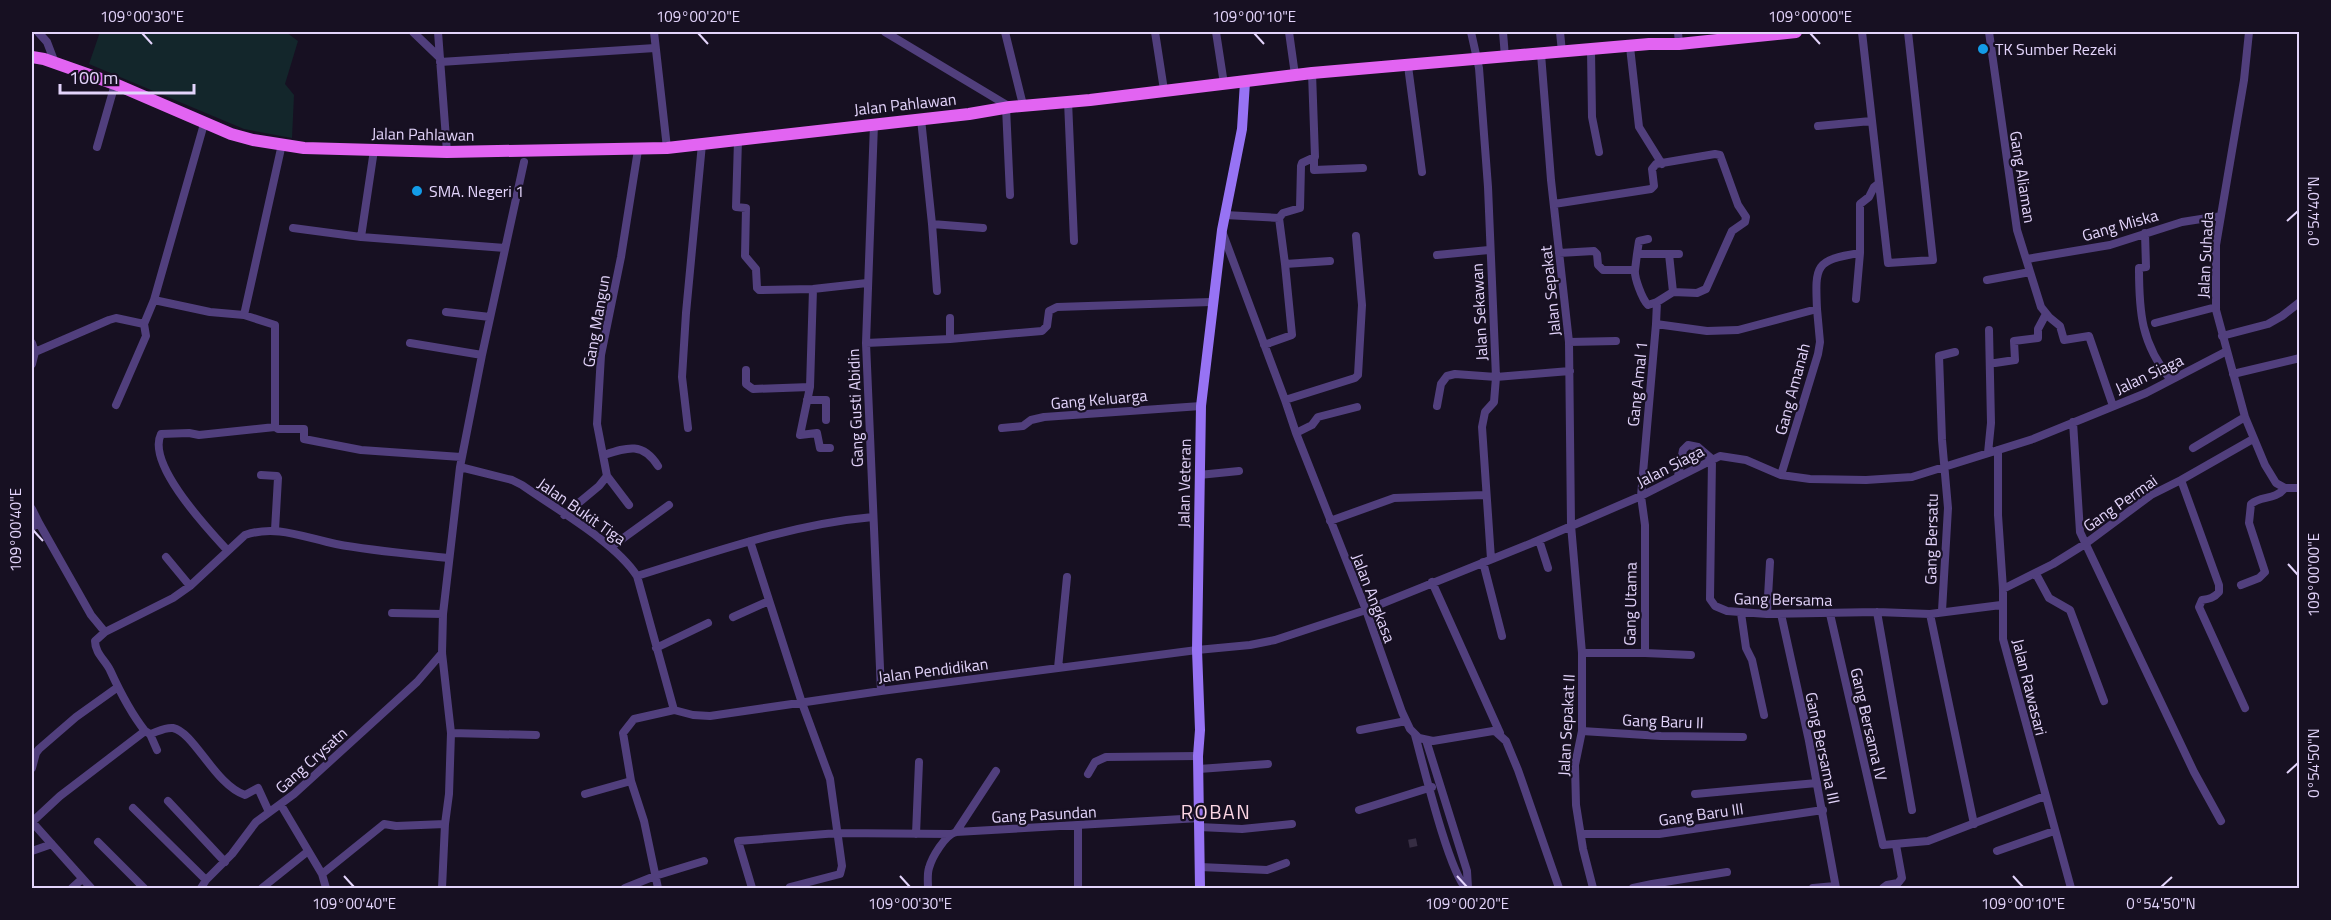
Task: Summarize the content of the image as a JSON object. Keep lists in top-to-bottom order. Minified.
{"streets":{"main road":["Jalan Pahlawan"],"street":["Gang Aliaman","Gang Miska","Jalan Suhada","Jalan Sepakat","Jalan Sekawan","Gang Mangun","Jalan Siaga","Gang Amal 1","Gang Amanah","Gang Keluarga","Gang Gusti Abidin","Jalan Veteran","Gang Permai","Jalan Bukit Tiga","Gang Bersatu","Jalan Angkasa","Gang Bersama","Gang Utama","Jalan Pendidikan","Jalan Rawasari","Gang Baru II","Gang Bersama IV","Jalan Sepakat II","Gang Bersama III","Gang Crysatn","Gang Pasundan","Gang Baru III"]},"crossings":[["Jalan Pahlawan","Jalan Sepakat"],["Jalan Pahlawan","Jalan Sekawan"],["Jalan Pahlawan","Gang Mangun"],["Jalan Pahlawan","Gang Gusti Abidin"],["Jalan Pahlawan","Jalan Veteran"],["Gang Aliaman","Gang Miska"],["Gang Aliaman","Jalan Siaga"],["Gang Miska","Jalan Suhada"],["Jalan Suhada","Jalan Siaga"],["Jalan Suhada","Gang Permai"],["Jalan Sepakat","Jalan Siaga"],["Jalan Sepakat","Jalan Sepakat II"],["Jalan Sekawan","Jalan Siaga"],["Jalan Siaga","Gang Amal 1"],["Jalan Siaga","Gang Amanah"],["Jalan Siaga","Jalan Veteran"],["Jalan Siaga","Gang Bersatu"],["Jalan Siaga","Jalan Angkasa"],["Jalan Siaga","Gang Bersama"],["Jalan Siaga","Gang Utama"],["Jalan Siaga","Jalan Pendidikan"],["Jalan Siaga","Jalan Rawasari"],["Jalan Siaga","Jalan Sepakat II"],["Gang Amal 1","Gang Amanah"],["Gang Amal 1","Gang Utama"],["Gang Keluarga","Jalan Veteran"],["Gang Gusti Abidin","Jalan Pendidikan"],["Jalan Veteran","Jalan Angkasa"],["Jalan Veteran","Jalan Pendidikan"],["Jalan Veteran","Gang Pasundan"],["Gang Permai","Jalan Rawasari"],["Jalan Bukit Tiga","Jalan Pendidikan"],["Gang Bersatu","Gang Bersama"],["Gang Bersama","Jalan Rawasari"],["Gang Bersama","Gang Bersama IV"],["Gang Bersama","Gang Bersama III"],["Gang Utama","Jalan Sepakat II"],["Gang Baru II","Jalan Sepakat II"],["Jalan Sepakat II","Gang Baru III"],["Gang Bersama III","Gang Baru III"]],"districts":["ROBAN"],"places":["TK Sumber Rezeki","SMA. Negeri 1"],"scale_bar":"100 m","coordinates":["109°00'30\"E","109°00'20\"E","109°00'10\"E","109°00'00\"E","0°54'40\"N","109°00'40\"E","0°54'50\"N"]}
